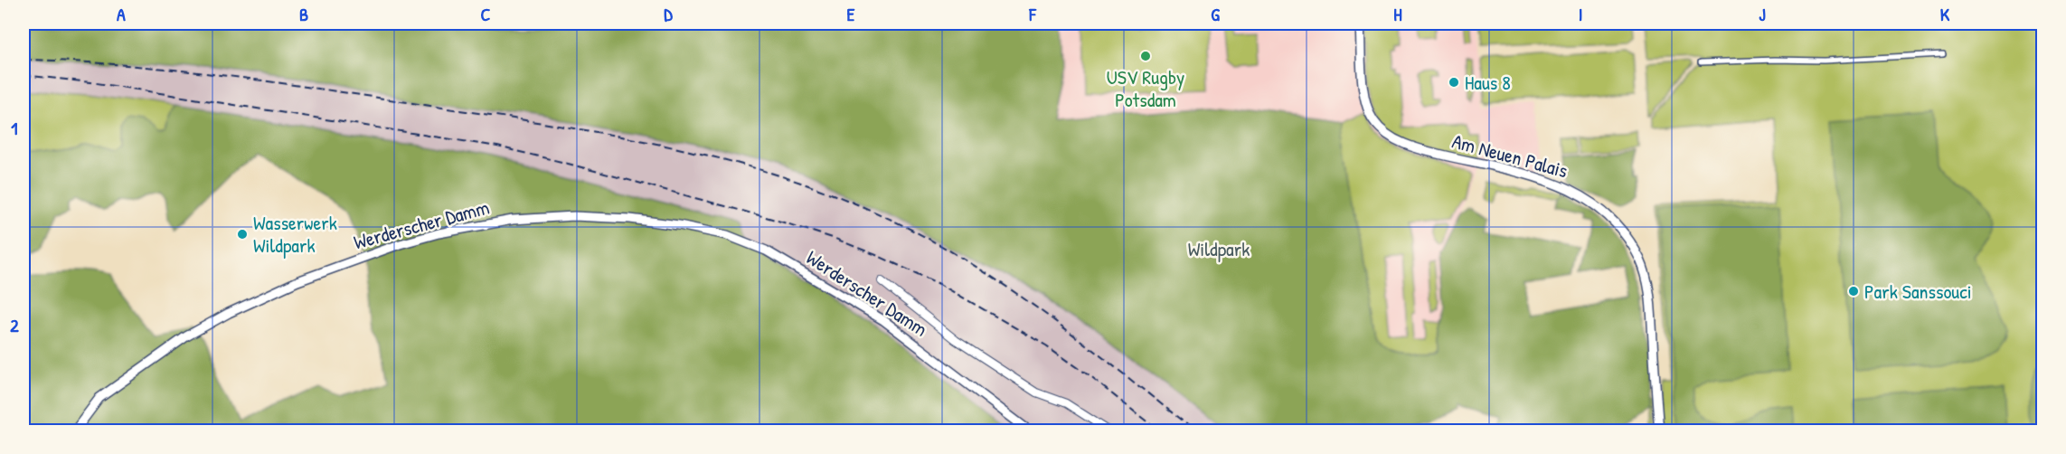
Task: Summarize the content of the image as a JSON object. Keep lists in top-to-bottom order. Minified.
{"streets":{"street":["Am Neuen Palais","Werderscher Damm"]},"parks":["Wildpark"],"places":["USV Rugby Potsdam","Haus 8","Wasserwerk Wildpark","Park Sanssouci"],"grid":{"columns":["A","B","C","D","E","F","G","H","I","J","K"],"rows":["1","2"]}}
